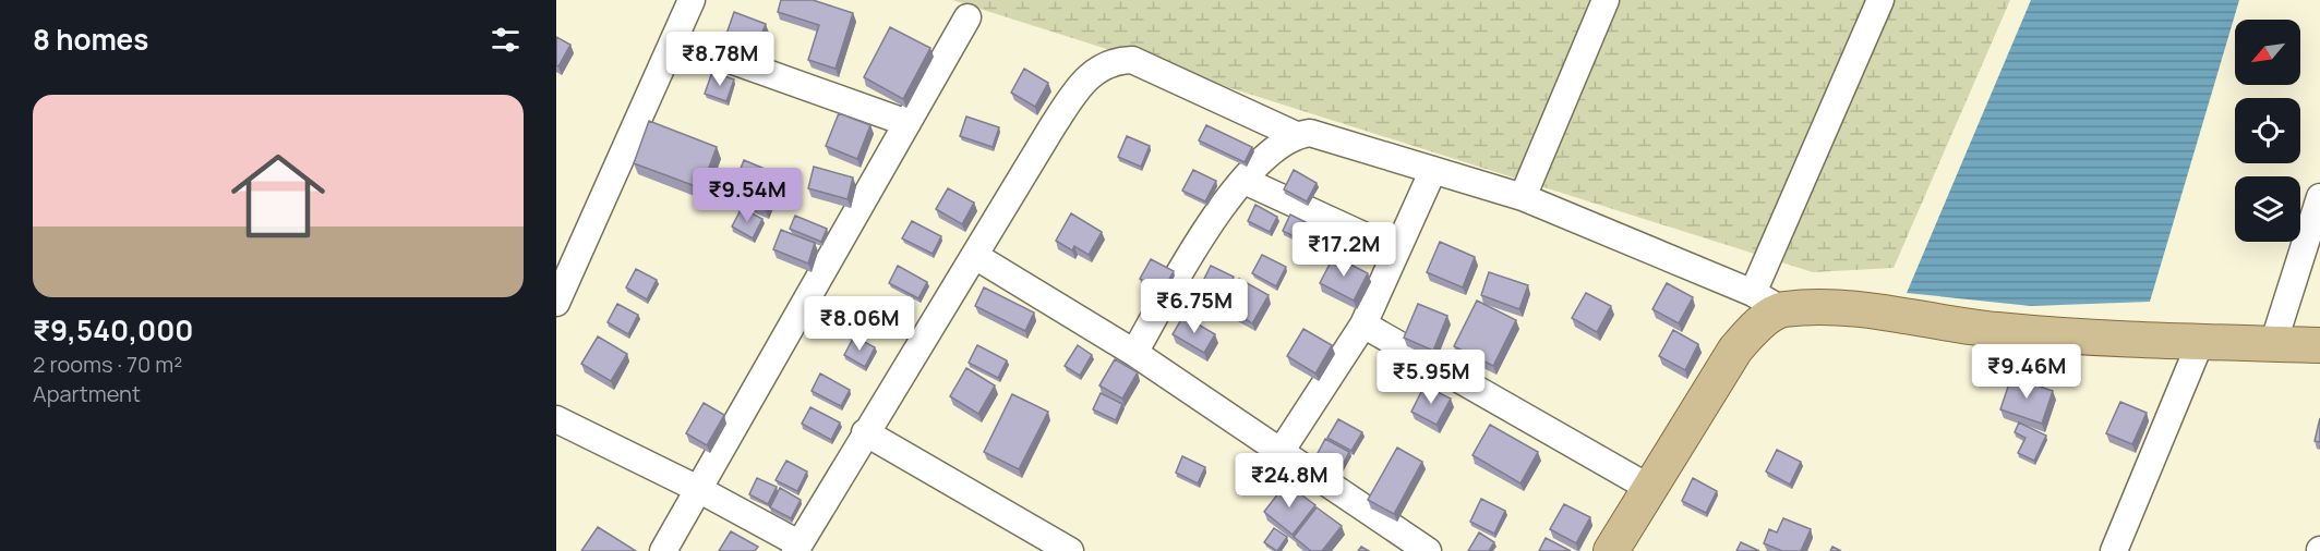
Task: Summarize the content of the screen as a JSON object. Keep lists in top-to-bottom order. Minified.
{"north":"bottom left","page":{"heading":"8 homes","price":["₹8.78M","₹9.54M","₹17.2M","₹6.75M","₹8.06M","₹9.46M","₹5.95M","₹24.8M"],"list":[{"name":"₹9,540,000","note":"2 rooms · 70 m² · Apartment"}]}}
